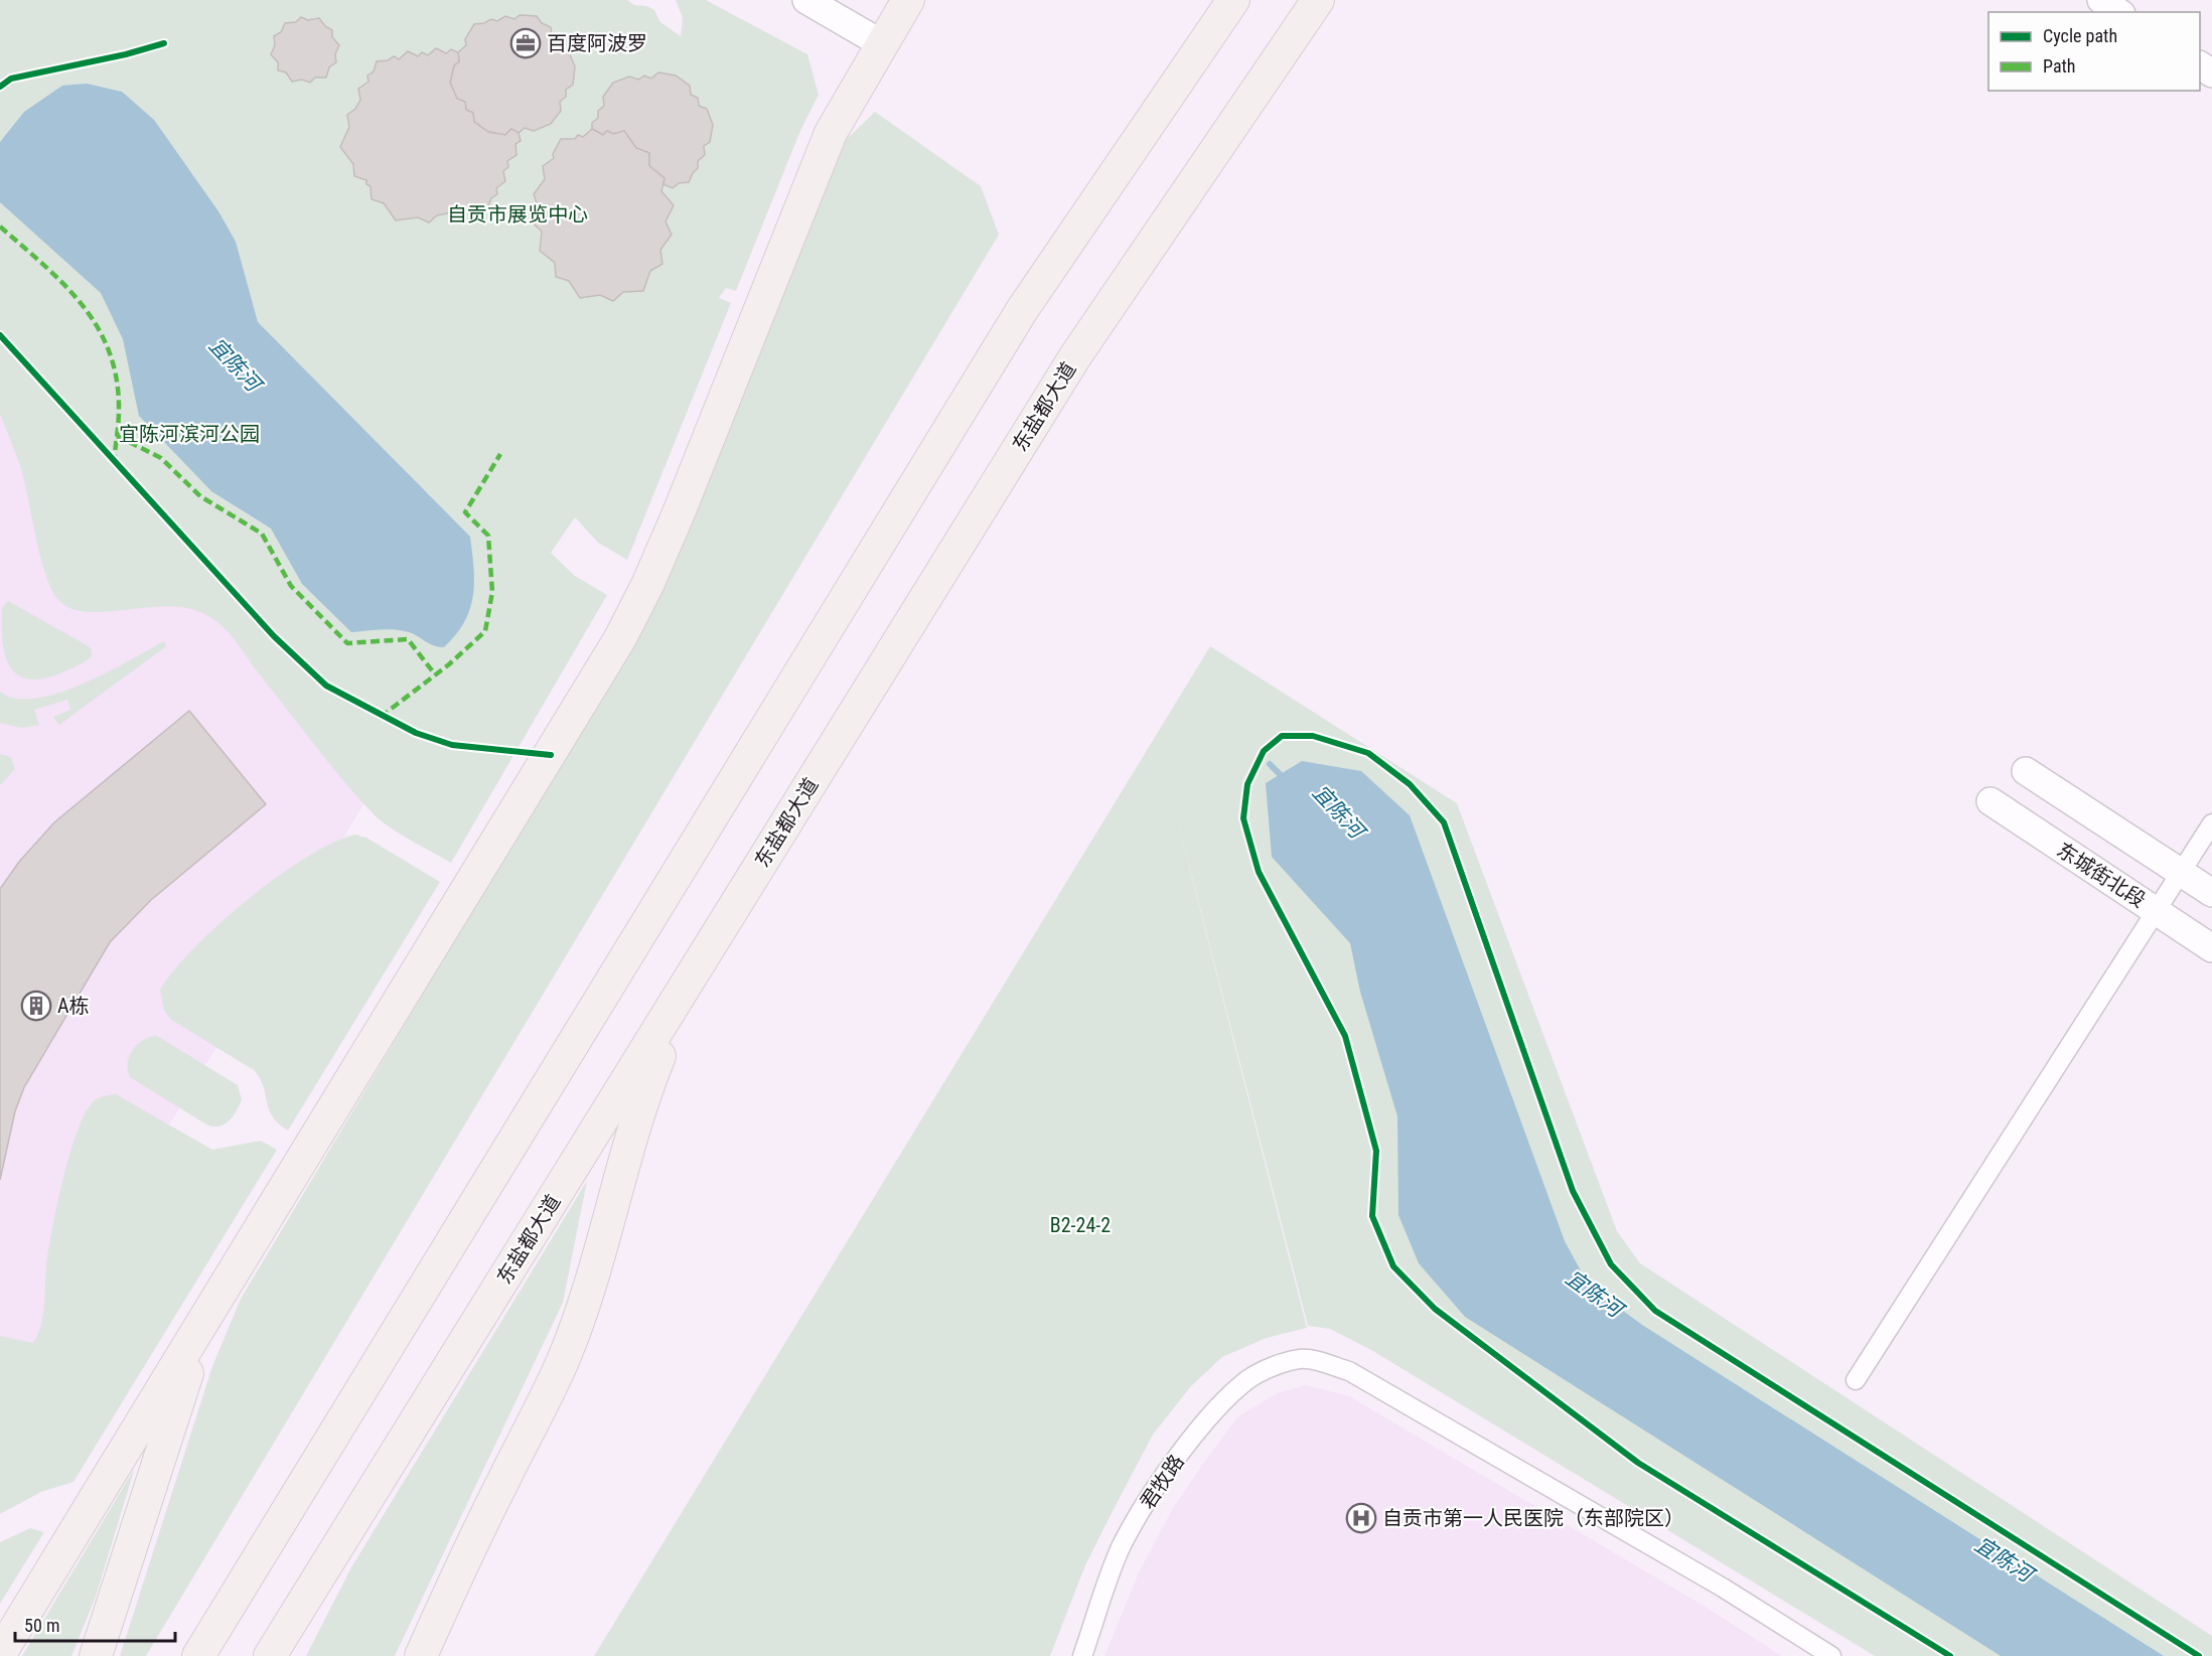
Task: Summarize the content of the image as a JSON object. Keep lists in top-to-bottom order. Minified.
{"streets":{"highway":["东盐都大道"],"main road":["东城街北段"],"street":["君牧路"]},"water":["宜陈河"],"parks":["自贡市展览中心","宜陈河滨河公园","B2-24-2"],"places":{"office":["百度阿波罗"],"building":["A栋"],"hospital":["自贡市第一人民医院（东部院区）"]},"legend":["Cycle path","Path"],"scale_bar":"50 m"}
